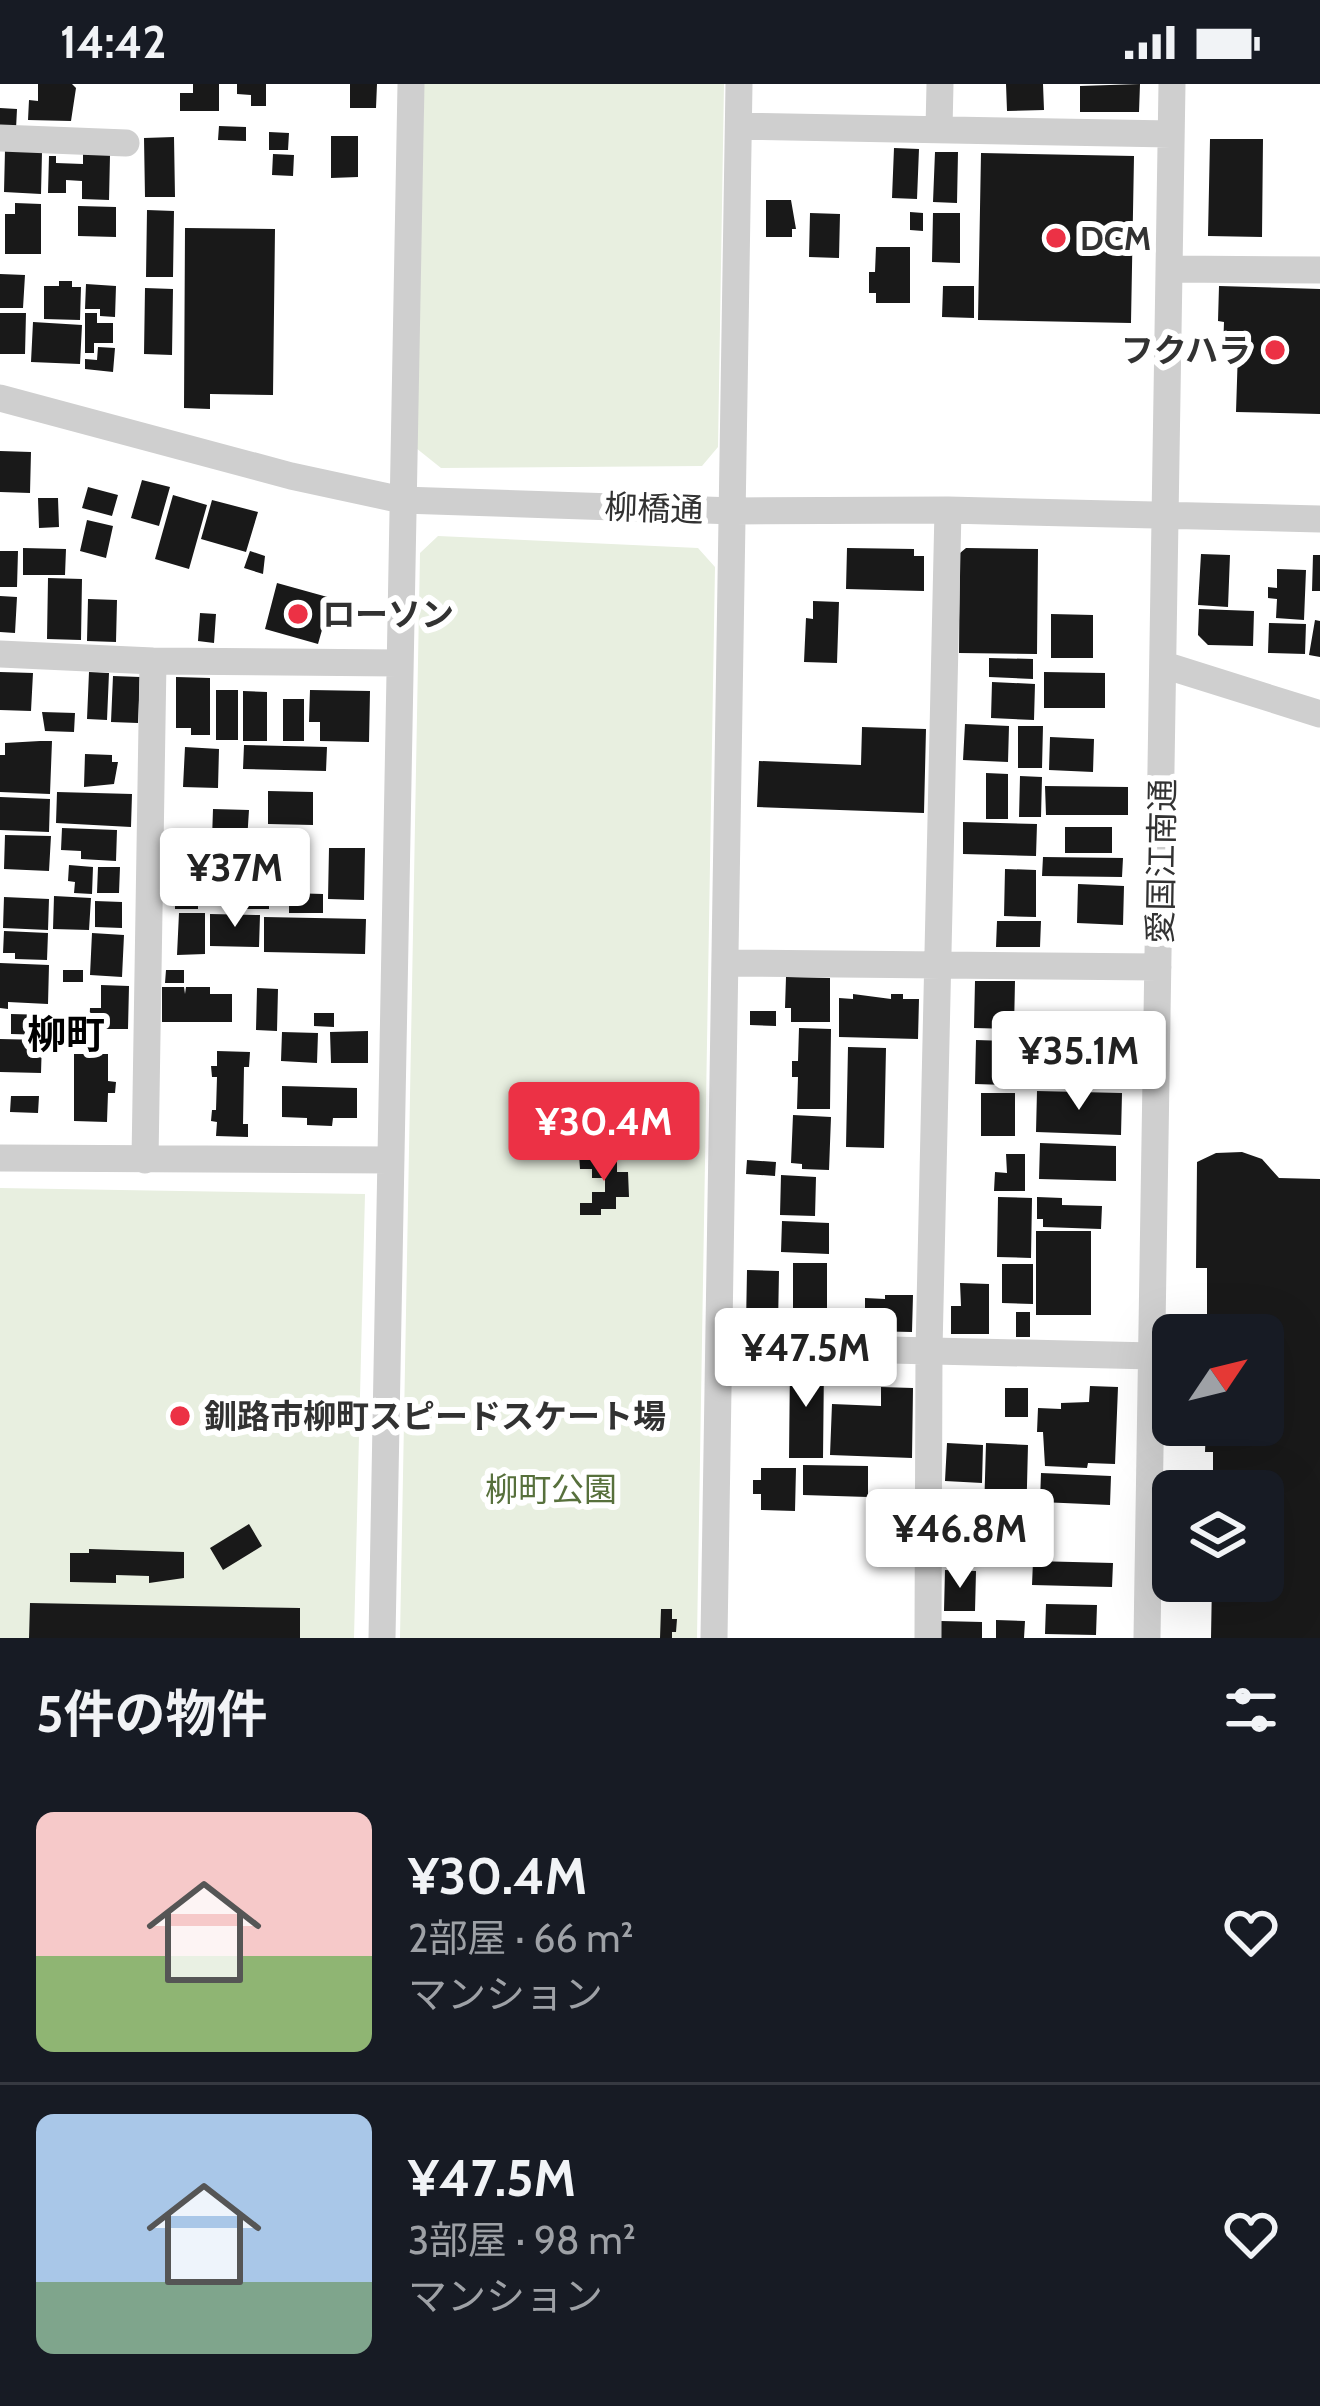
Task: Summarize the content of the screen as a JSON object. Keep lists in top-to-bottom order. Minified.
{"streets":{"street":["柳橋通","愛国江南通"]},"crossings":[["柳橋通","愛国江南通"]],"districts":["柳町"],"parks":["柳町公園"],"places":["DCM","フクハラ","ローソン","釧路市柳町スピードスケート場"],"north":"top right","page":{"status":"14:42","price":["¥37M","¥35.1M","¥30.4M","¥47.5M","¥46.8M"],"heading":"5件の物件","list":[{"name":"¥30.4M","note":"2部屋 · 66 m² · マンション"},{"name":"¥47.5M","note":"3部屋 · 98 m² · マンション"}]}}
